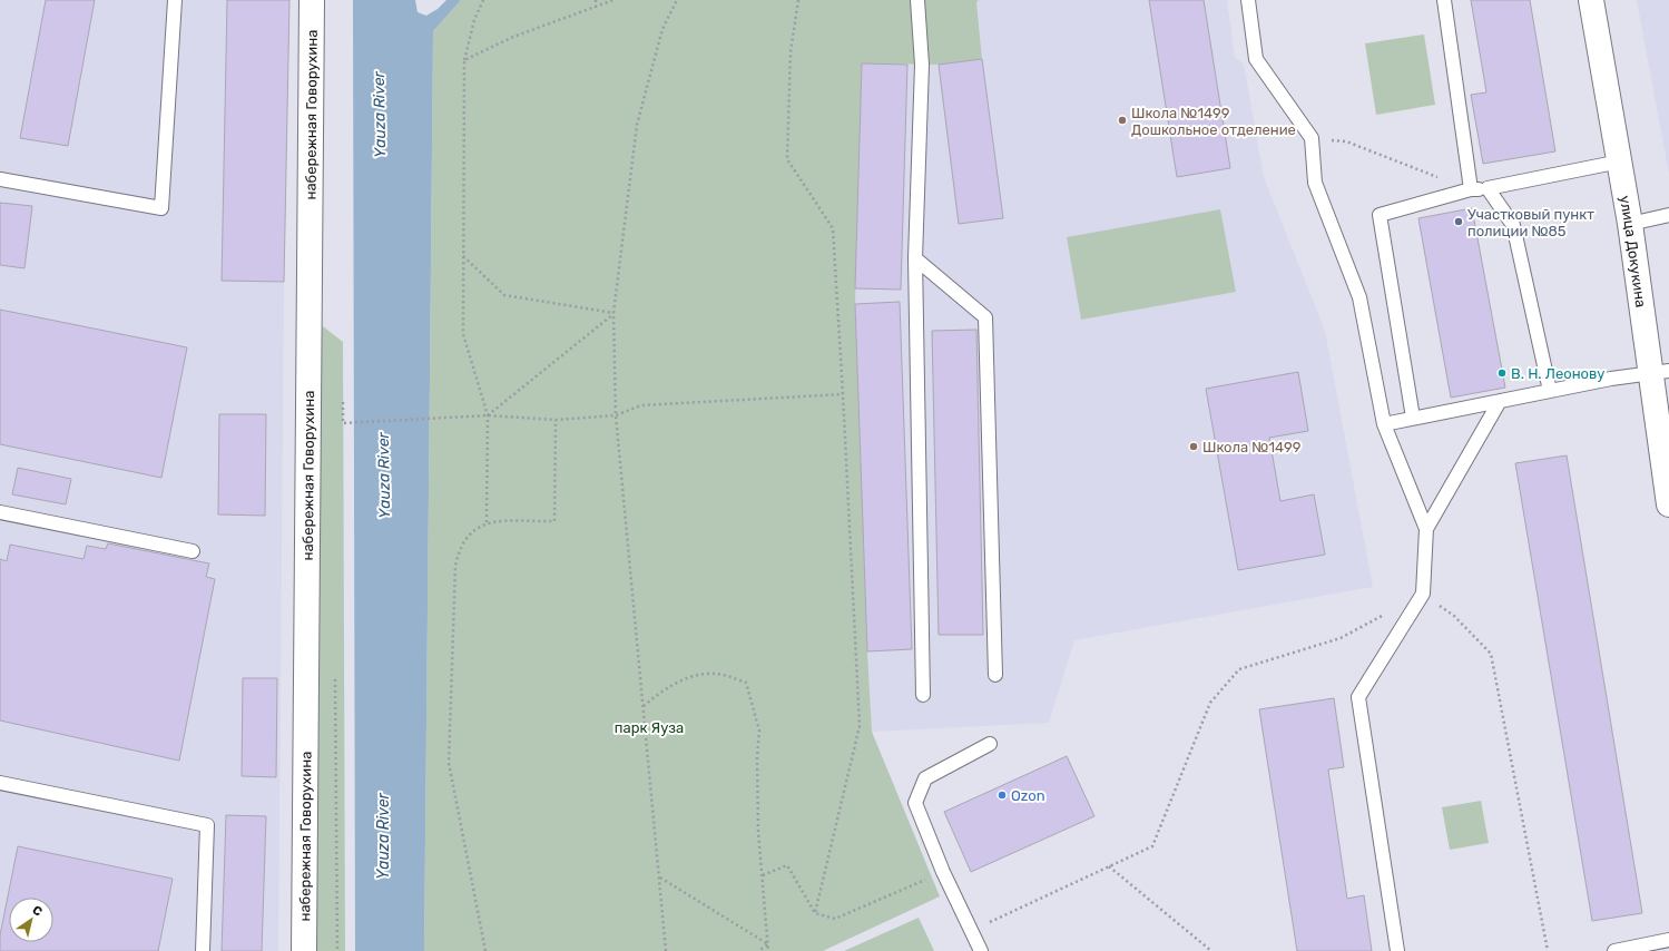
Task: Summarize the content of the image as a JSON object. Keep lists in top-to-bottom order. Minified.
{"streets":{"street":["набережная Говорухина","улица Докукина"]},"water":["Yauza River"],"parks":["парк Яуза"],"places":["Школа №1499 Дошкольное отделение","Участковый пункт полиции №85","В. Н. Леонову","Школа №1499","Ozon"],"north":"top right"}
